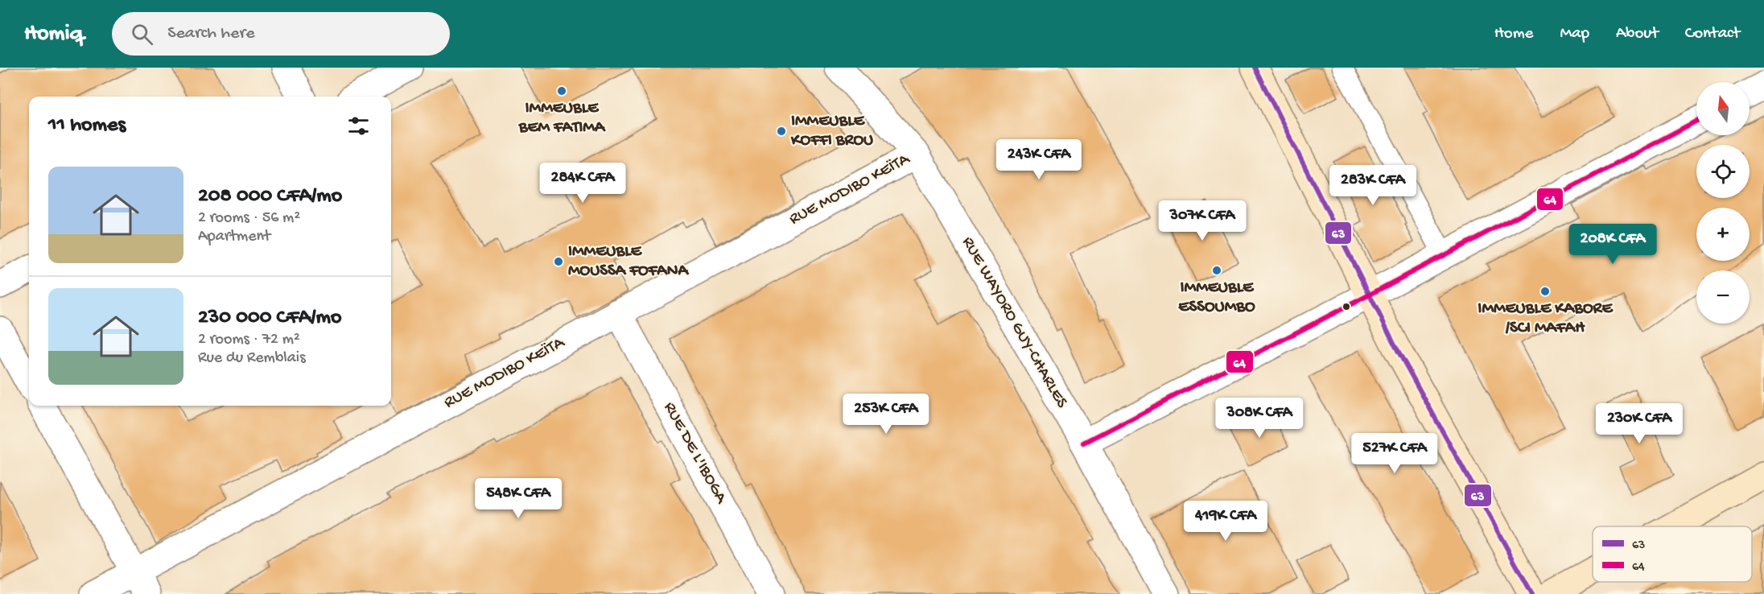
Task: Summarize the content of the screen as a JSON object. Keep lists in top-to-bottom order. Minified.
{"streets":{"street":["RUE MODIBO KEÏTA","RUE WAYORO GUY-CHARLES","RUE DE L'IBOGA"]},"crossings":[["RUE MODIBO KEÏTA","RUE WAYORO GUY-CHARLES"],["RUE MODIBO KEÏTA","RUE DE L'IBOGA"]],"places":["IMMEUBLE BEM FATIMA","IMMEUBLE KOFFI BROU","IMMEUBLE MOUSSA FOFANA","IMMEUBLE ESSOUMBO","IMMEUBLE KABORE /SCI MAFAH"],"lines":["transit line 63","transit line 64"],"legend":["63","64"],"north":"top","page":{"header":"Homiq","search":"Search here","nav":["Home","Map","About","Contact"],"map_buttons":["+","−"],"heading":"11 homes","price":["243K CFA","284K CFA","283K CFA","307K CFA","208K CFA","253K CFA","308K CFA","230K CFA","527K CFA","548K CFA","419K CFA"],"list":[{"name":"208 000 CFA/mo","note":"2 rooms · 56 m² · Apartment"},{"name":"230 000 CFA/mo","note":"2 rooms · 72 m² · Rue du Remblais"}]}}
